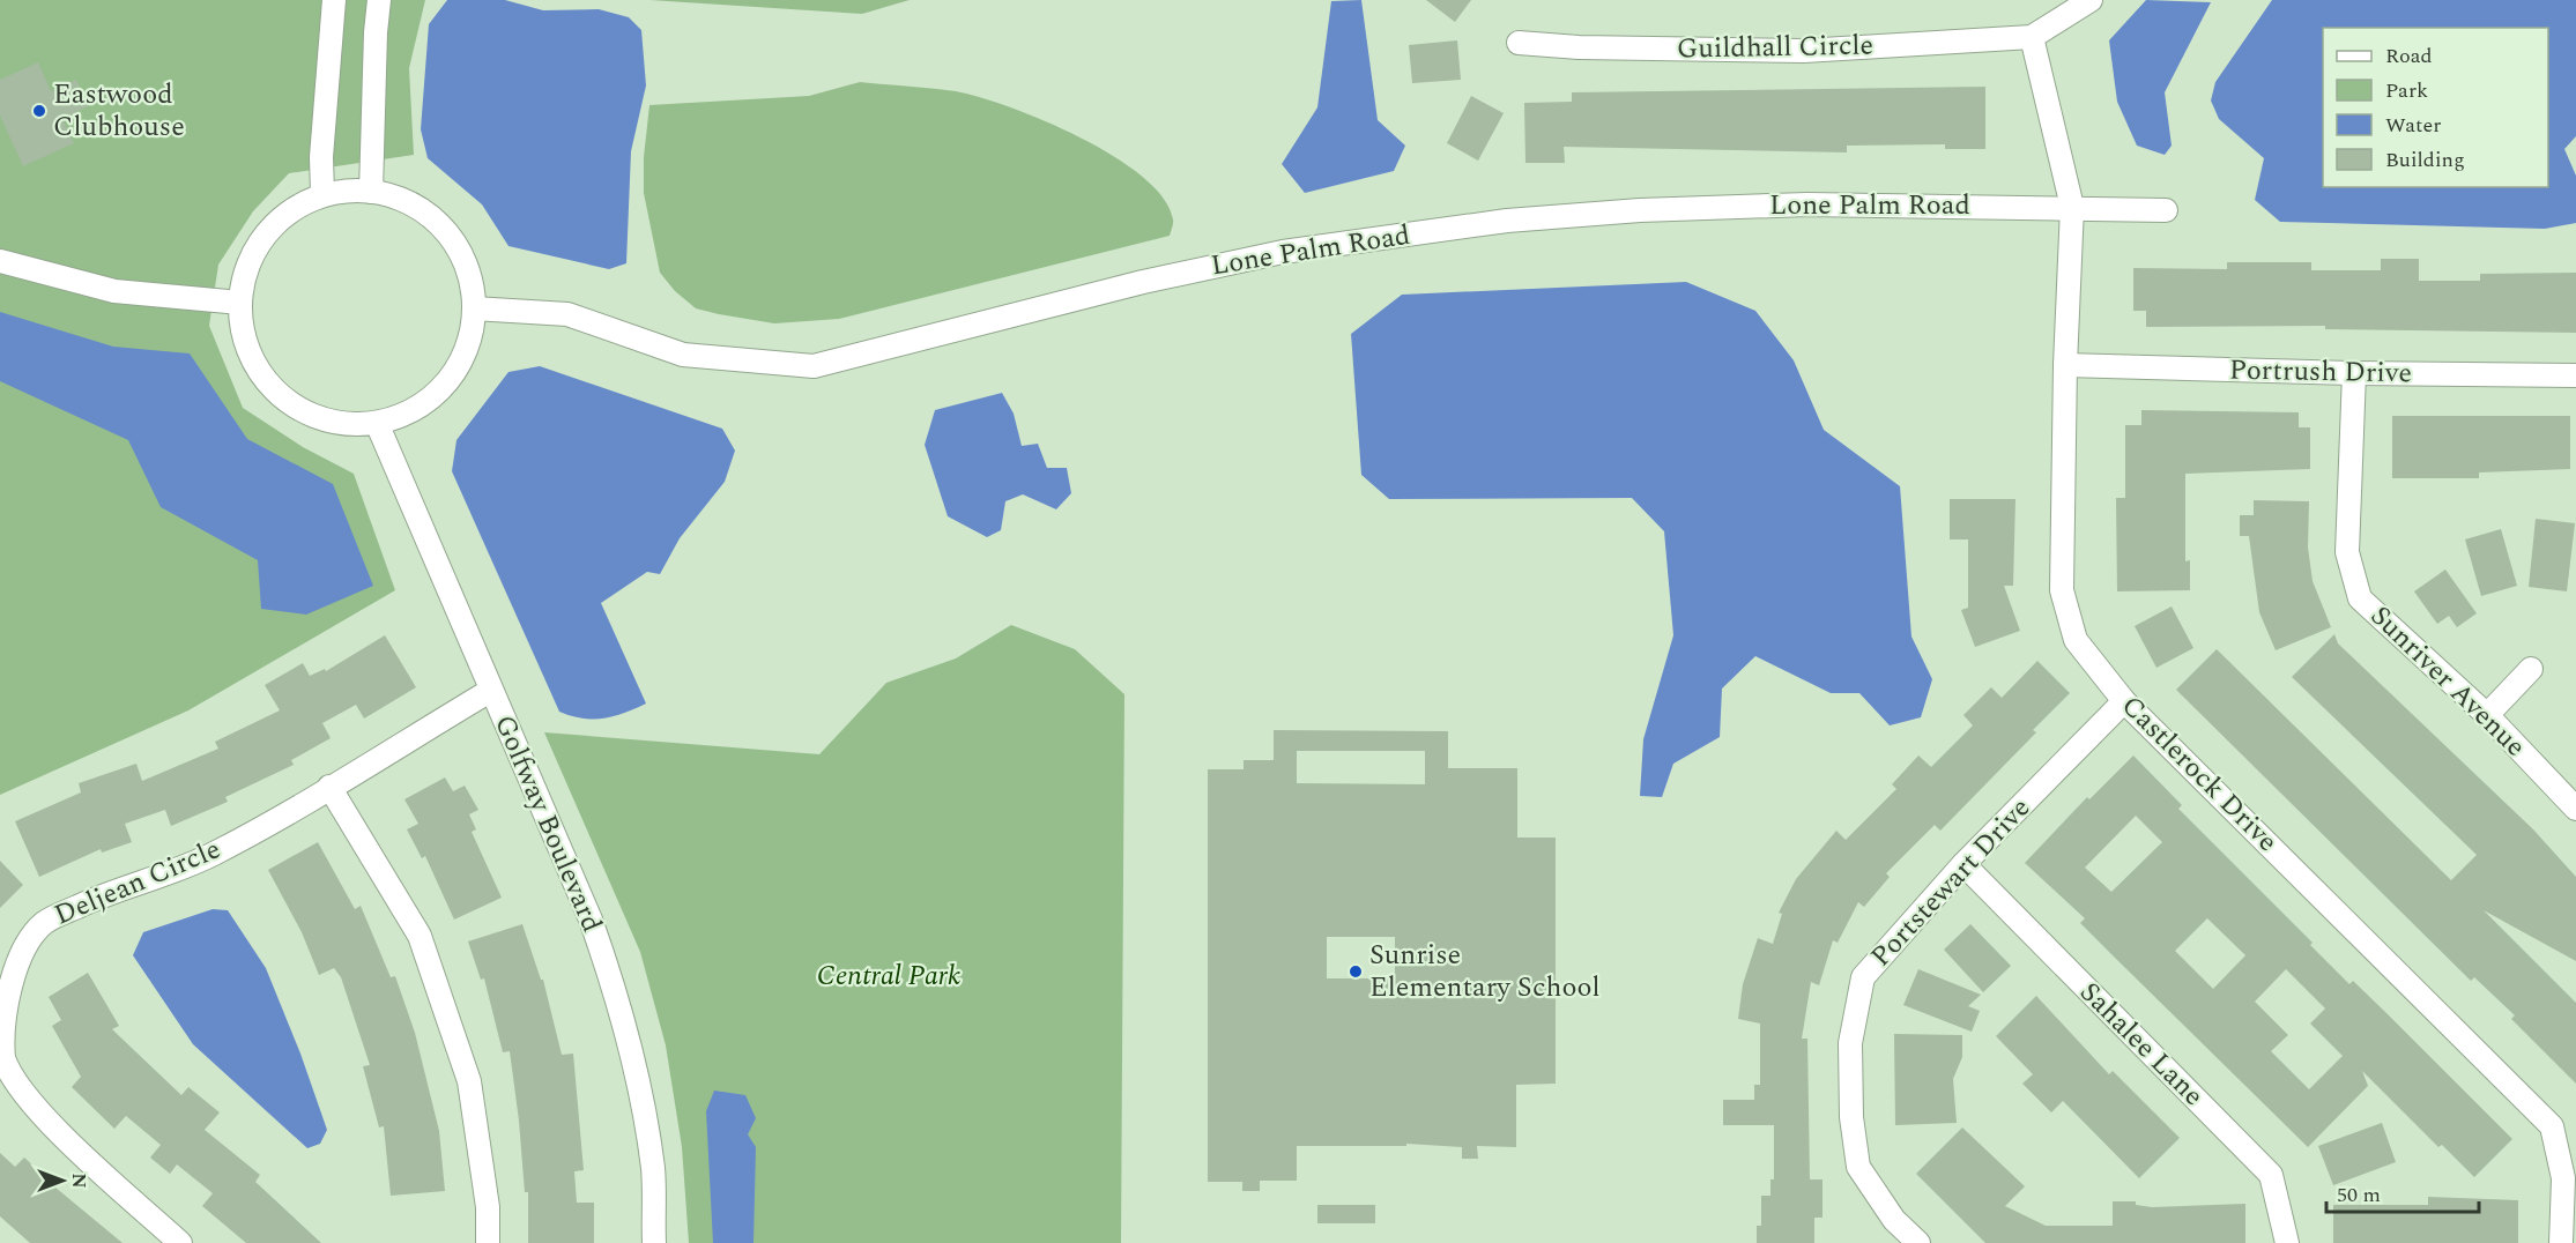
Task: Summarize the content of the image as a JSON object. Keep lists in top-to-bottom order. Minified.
{"streets":{"street":["Guildhall Circle","Lone Palm Road","Portrush Drive","Sunriver Avenue","Castlerock Drive","Golfway Boulevard","Deljean Circle","Portstewart Drive","Sahalee Lane"]},"crossings":[["Lone Palm Road","Castlerock Drive"],["Lone Palm Road","Golfway Boulevard"],["Portrush Drive","Sunriver Avenue"],["Portrush Drive","Castlerock Drive"],["Castlerock Drive","Portstewart Drive"],["Golfway Boulevard","Deljean Circle"],["Portstewart Drive","Sahalee Lane"]],"parks":["Central Park"],"places":["Eastwood Clubhouse","Sunrise Elementary School"],"legend":["Road","Park","Water","Building"],"scale_bar":"50 m","north":"right"}
